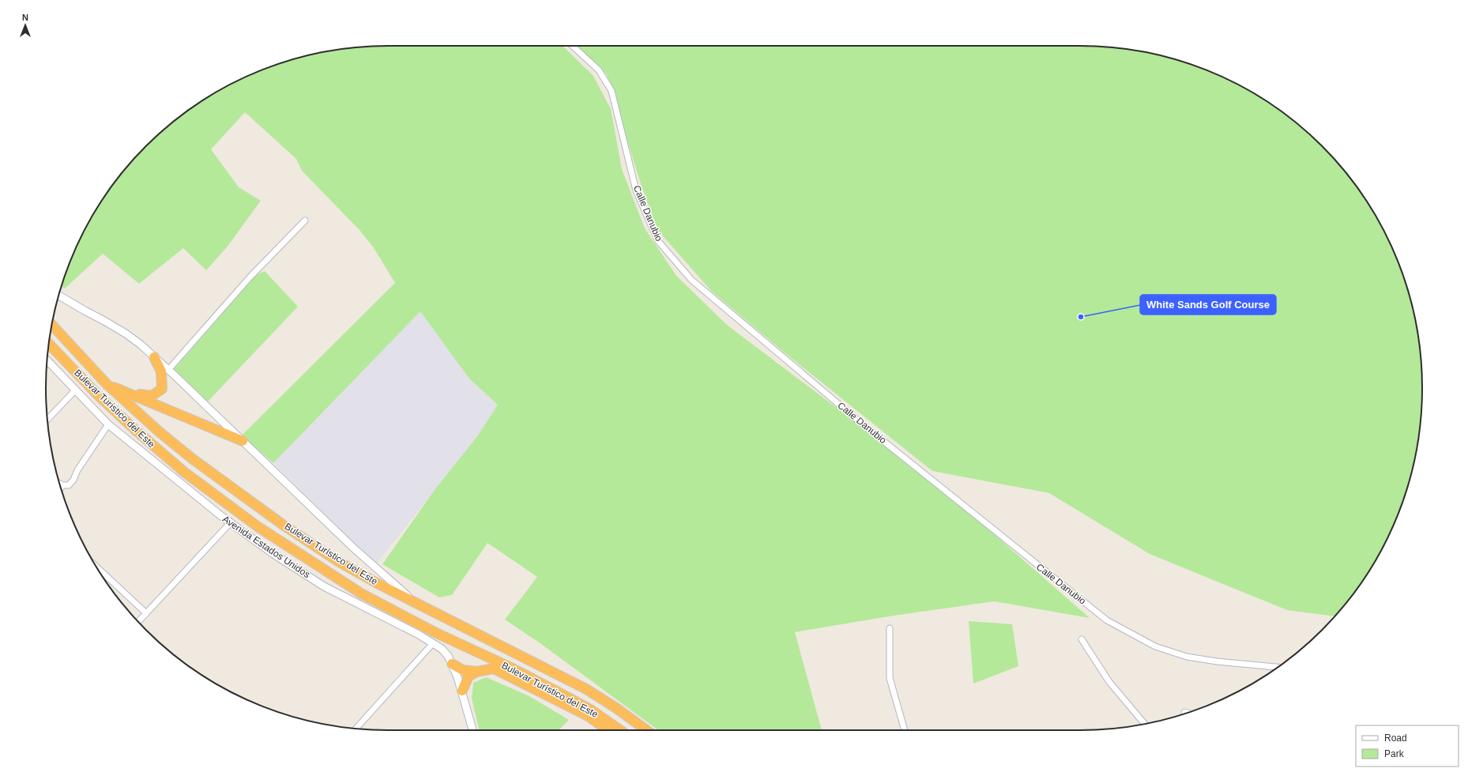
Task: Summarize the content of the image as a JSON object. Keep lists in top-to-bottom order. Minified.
{"streets":{"highway":["Bulevar Turístico del Este"],"street":["Calle Danubio","Avenida Estados Unidos"]},"places":["White Sands Golf Course"],"legend":["Road","Park"],"north":"top"}
